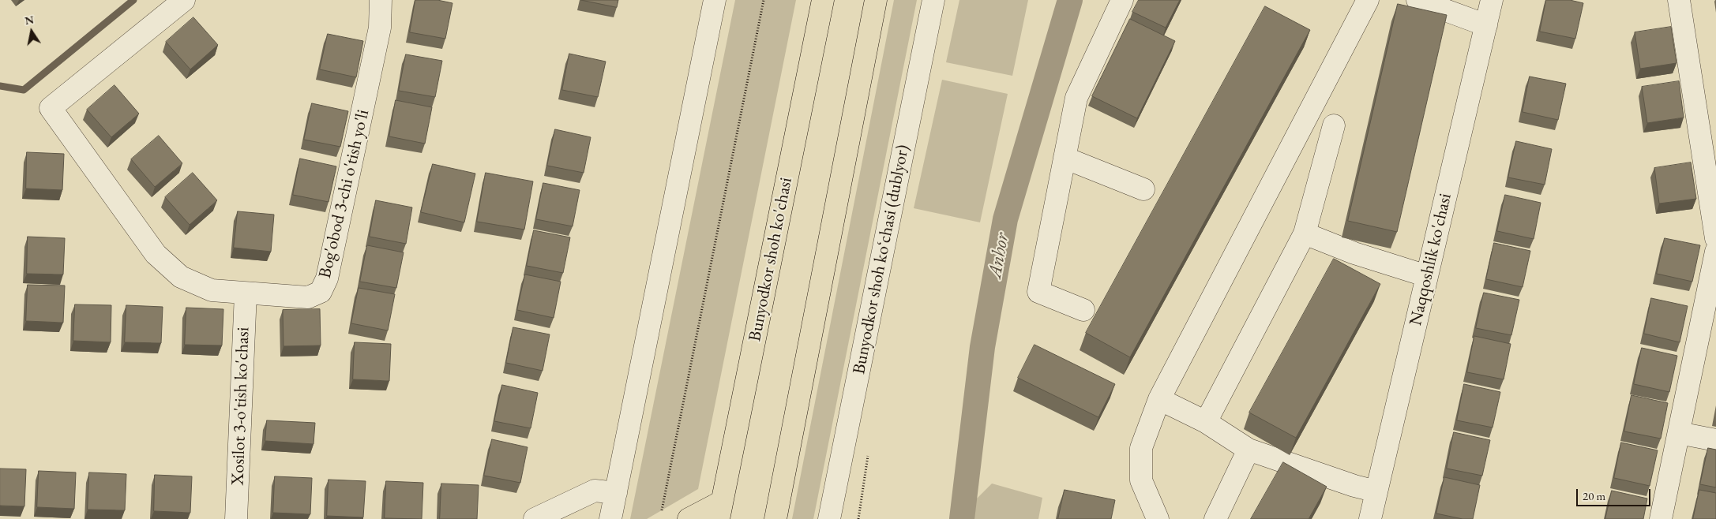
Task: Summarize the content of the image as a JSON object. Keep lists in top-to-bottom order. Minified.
{"streets":{"main road":["Bunyodkor shoh ko'chasi"],"street":["Bog'obod 3-chi o'tish yo'li","Bunyodkor shoh koʻchasi (dublyor)","Naqqoshlik ko'chasi","Xosilot 3-o'tish ko'chasi"]},"crossings":[["Bog'obod 3-chi o'tish yo'li","Xosilot 3-o'tish ko'chasi"]],"water":["Anhor"],"scale_bar":"20 m","north":"top"}
